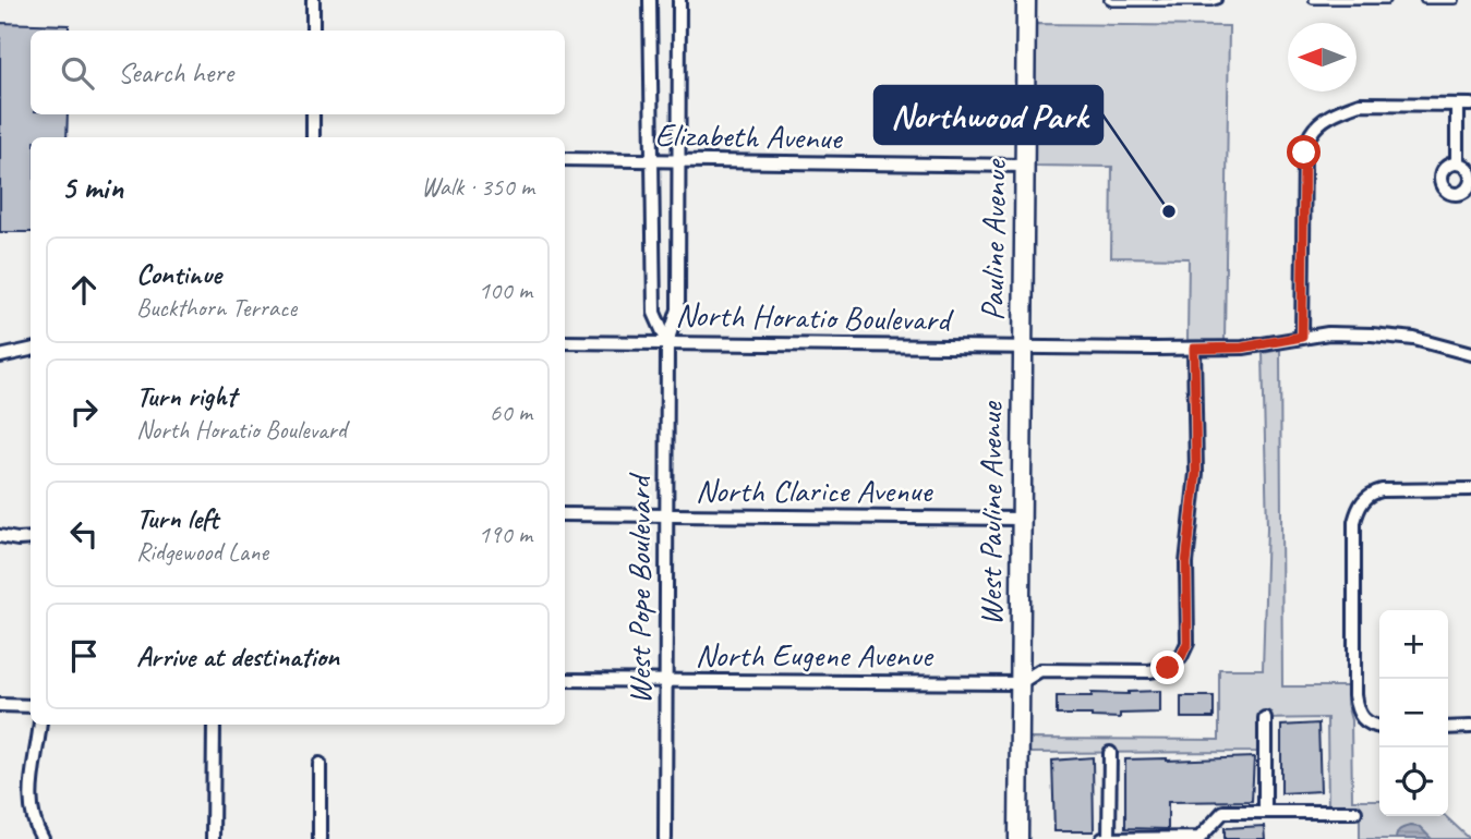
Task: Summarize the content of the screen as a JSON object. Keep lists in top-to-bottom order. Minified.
{"streets":{"street":["Elizabeth Avenue","Pauline Avenue","North Horatio Boulevard","North Clarice Avenue","West Pauline Avenue","West Pope Boulevard","North Eugene Avenue"]},"crossings":[["Elizabeth Avenue","Pauline Avenue"],["Elizabeth Avenue","West Pope Boulevard"],["Pauline Avenue","North Horatio Boulevard"],["Pauline Avenue","West Pauline Avenue"],["North Horatio Boulevard","West Pauline Avenue"],["North Horatio Boulevard","West Pope Boulevard"],["North Horatio Boulevard","North Eugene Avenue"],["North Clarice Avenue","West Pauline Avenue"],["North Clarice Avenue","West Pope Boulevard"],["West Pauline Avenue","North Eugene Avenue"],["West Pope Boulevard","North Eugene Avenue"]],"places":["Northwood Park"],"north":"left","page":{"search":"Search here","heading":["5 min","Walk · 350 m"],"list":[["Continue","Buckthorn Terrace","100 m"],["Turn right","North Horatio Boulevard","60 m"],["Turn left","Ridgewood Lane","190 m"],"Arrive at destination"],"map_buttons":["+","−"]}}
